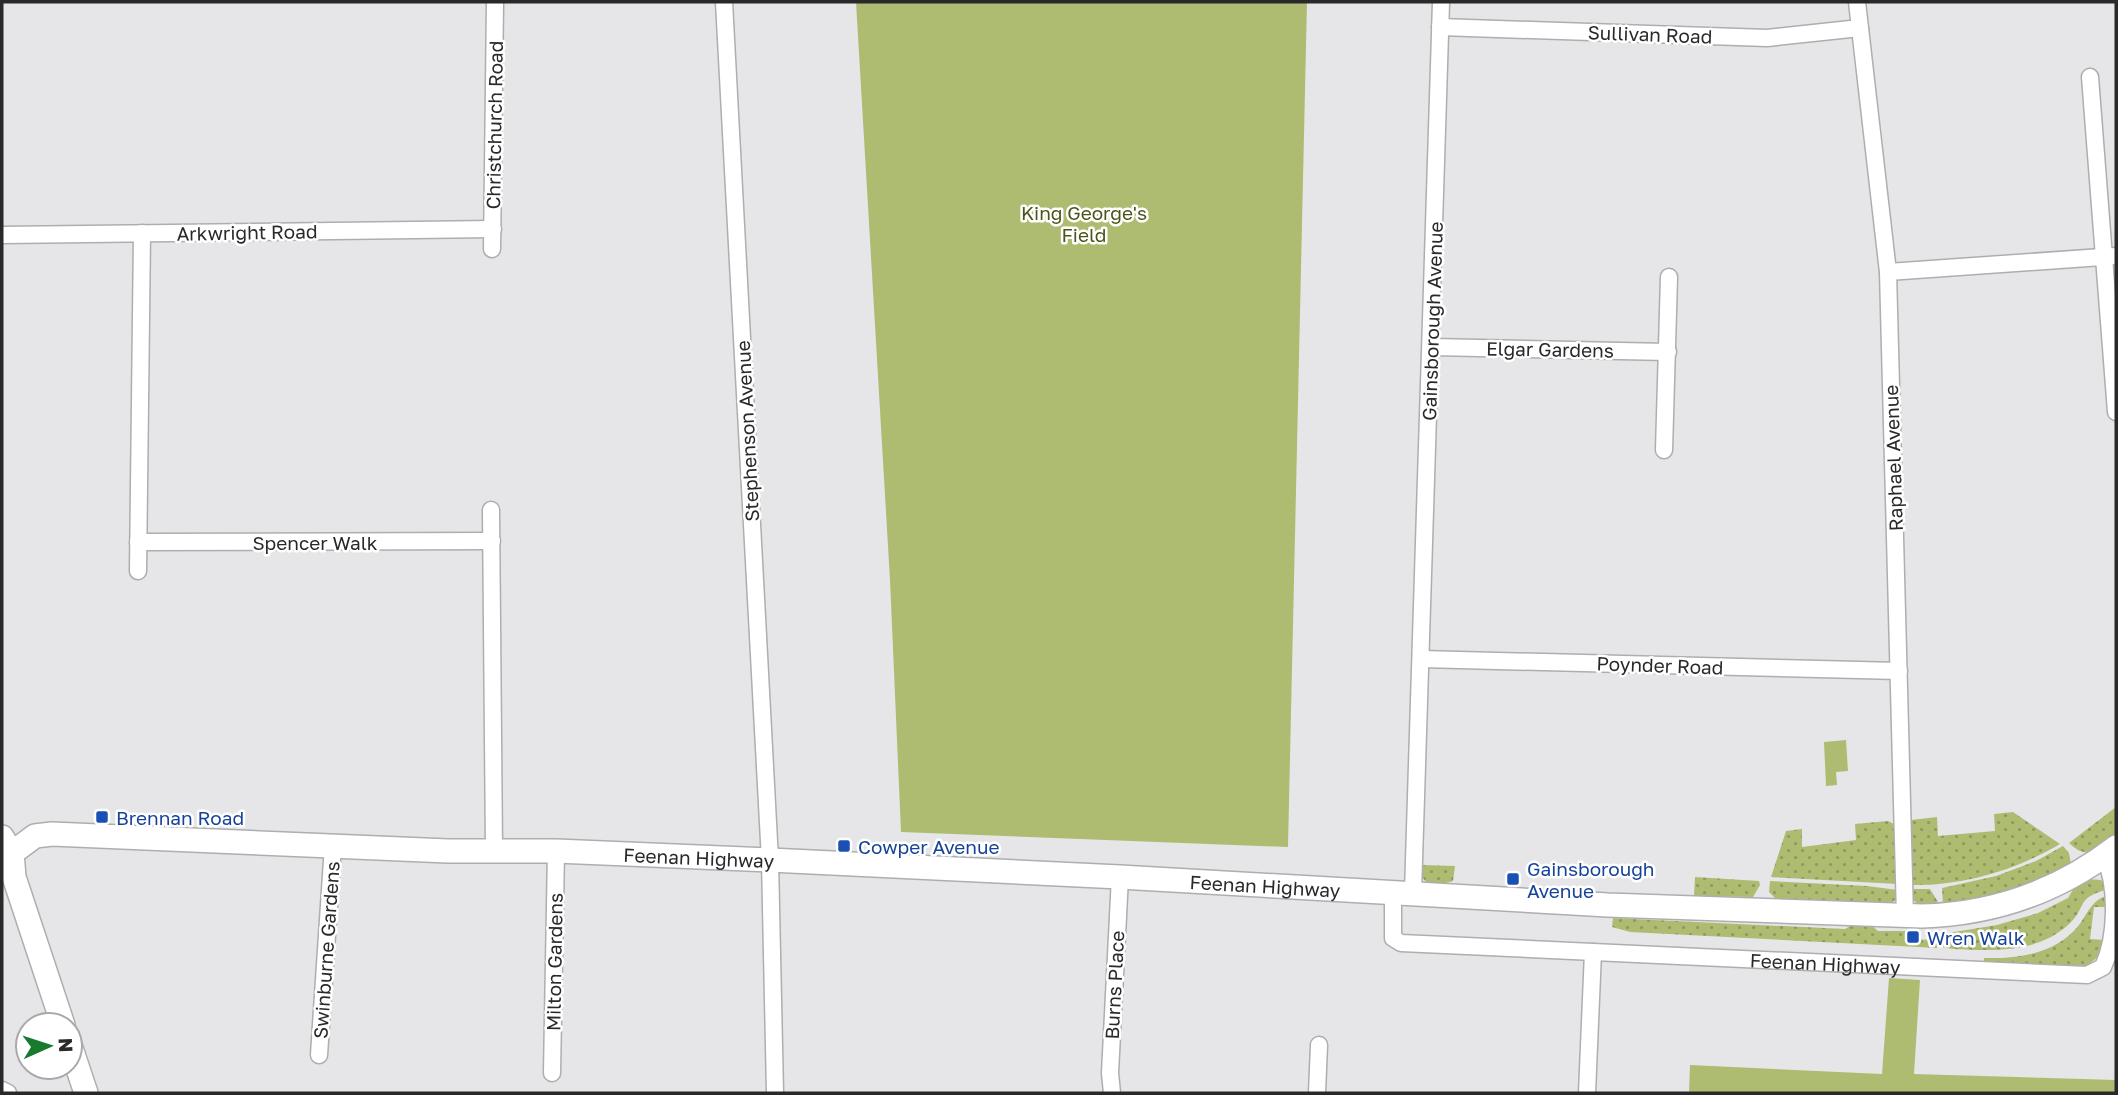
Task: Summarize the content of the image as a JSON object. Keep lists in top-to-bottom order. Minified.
{"streets":{"street":["Sullivan Road","Christchurch Road","Arkwright Road","Gainsborough Avenue","Elgar Gardens","Stephenson Avenue","Raphael Avenue","Spencer Walk","Poynder Road","Feenan Highway","Swinburne Gardens","Milton Gardens","Burns Place"]},"crossings":[["Sullivan Road","Gainsborough Avenue"],["Sullivan Road","Raphael Avenue"],["Christchurch Road","Arkwright Road"],["Gainsborough Avenue","Elgar Gardens"],["Gainsborough Avenue","Poynder Road"],["Gainsborough Avenue","Feenan Highway"],["Stephenson Avenue","Feenan Highway"],["Raphael Avenue","Poynder Road"],["Raphael Avenue","Feenan Highway"],["Feenan Highway","Swinburne Gardens"],["Feenan Highway","Milton Gardens"],["Feenan Highway","Burns Place"]],"parks":["King George's Field"],"places":{"transit":["Brennan Road","Cowper Avenue","Gainsborough Avenue","Wren Walk"]},"north":"right"}
